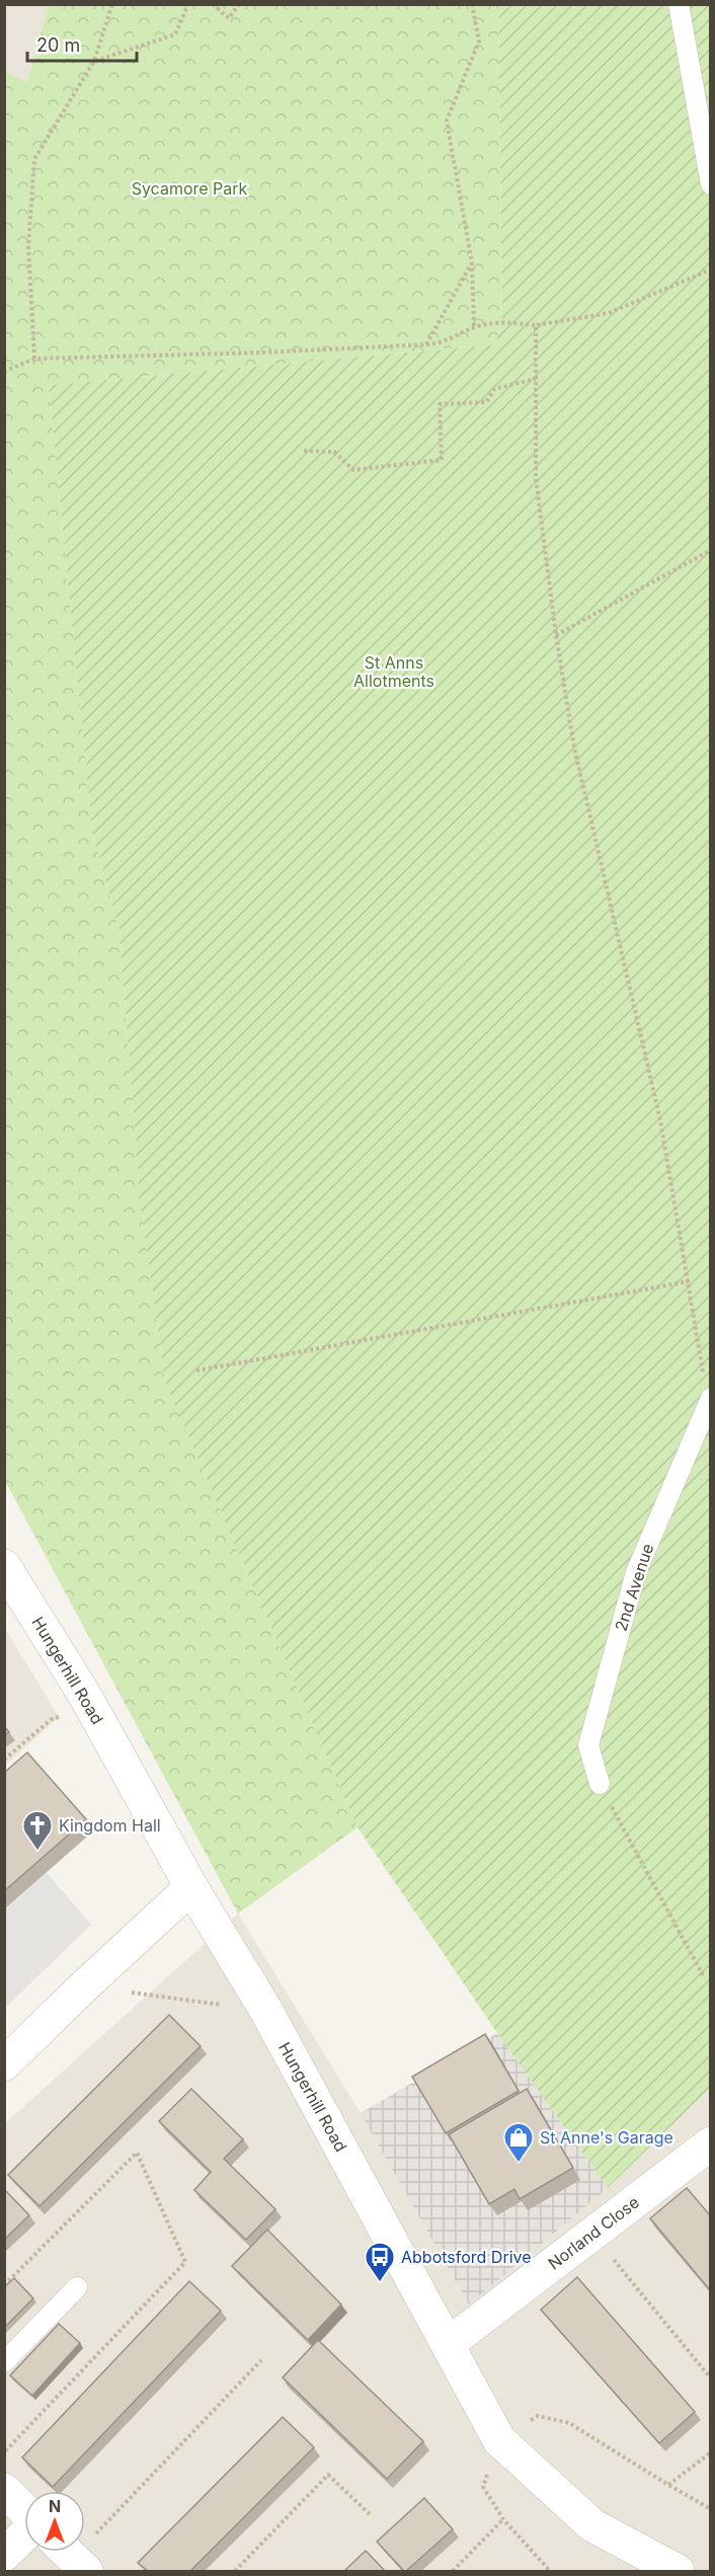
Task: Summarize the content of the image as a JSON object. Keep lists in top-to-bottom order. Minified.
{"streets":{"street":["Hungerhill Road","Norland Close"],"lane":["2nd Avenue"]},"crossings":[["Hungerhill Road","Norland Close"]],"parks":["Sycamore Park","St Anns Allotments"],"places":{"church":["Kingdom Hall"],"shop":["St Anne's Garage"],"bus stop":["Abbotsford Drive"]},"scale_bar":"20 m","north":"top"}
